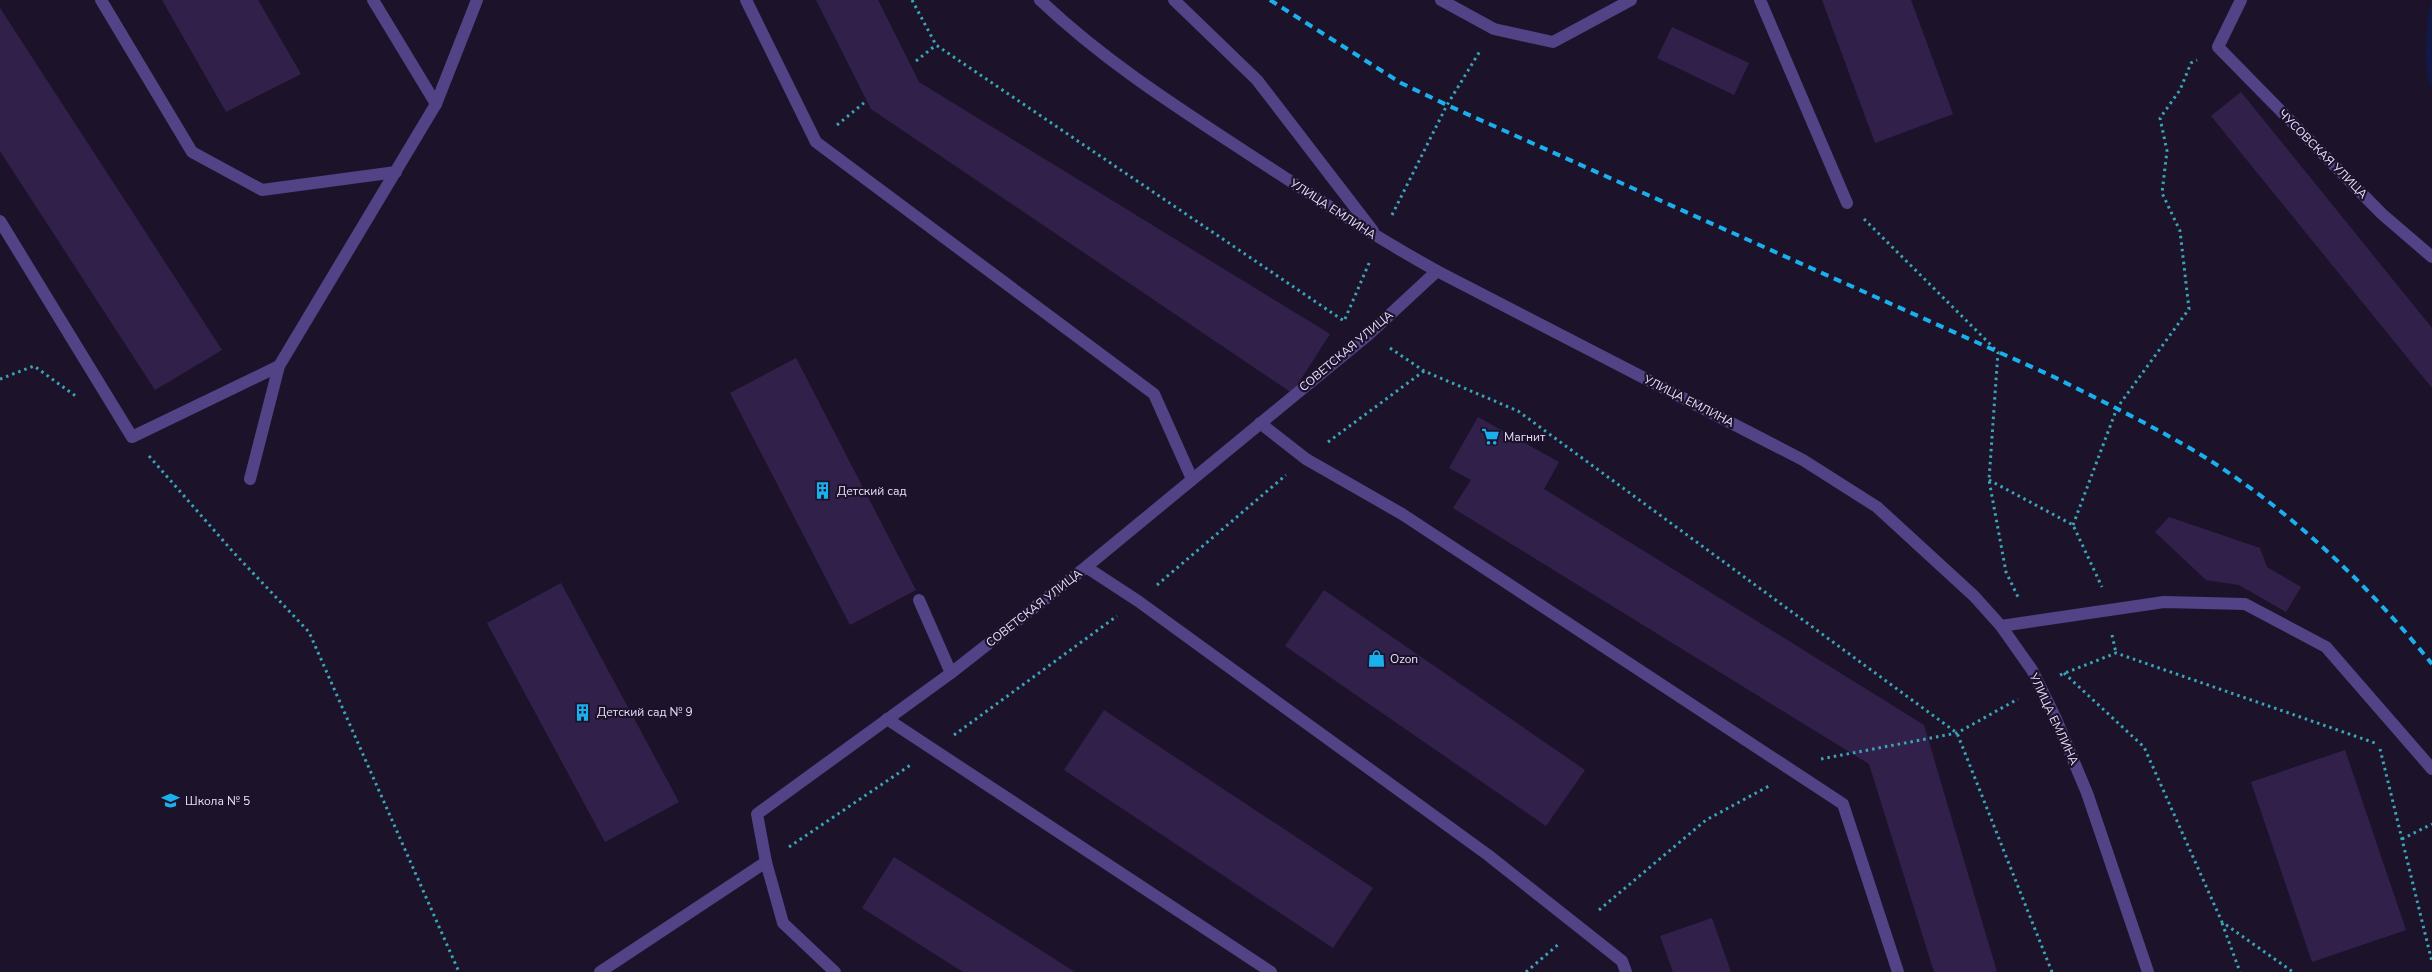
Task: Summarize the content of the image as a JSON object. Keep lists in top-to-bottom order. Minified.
{"streets":{"street":["ЧУСОВСКАЯ УЛИЦА","УЛИЦА ЕМЛИНА","СОВЕТСКАЯ УЛИЦА"]},"crossings":[["УЛИЦА ЕМЛИНА","СОВЕТСКАЯ УЛИЦА"]],"places":{"supermarket":["Магнит"],"building":["Детский сад","Детский сад № 9"],"shop":["Ozon"],"school or university":["Школа № 5"]}}
